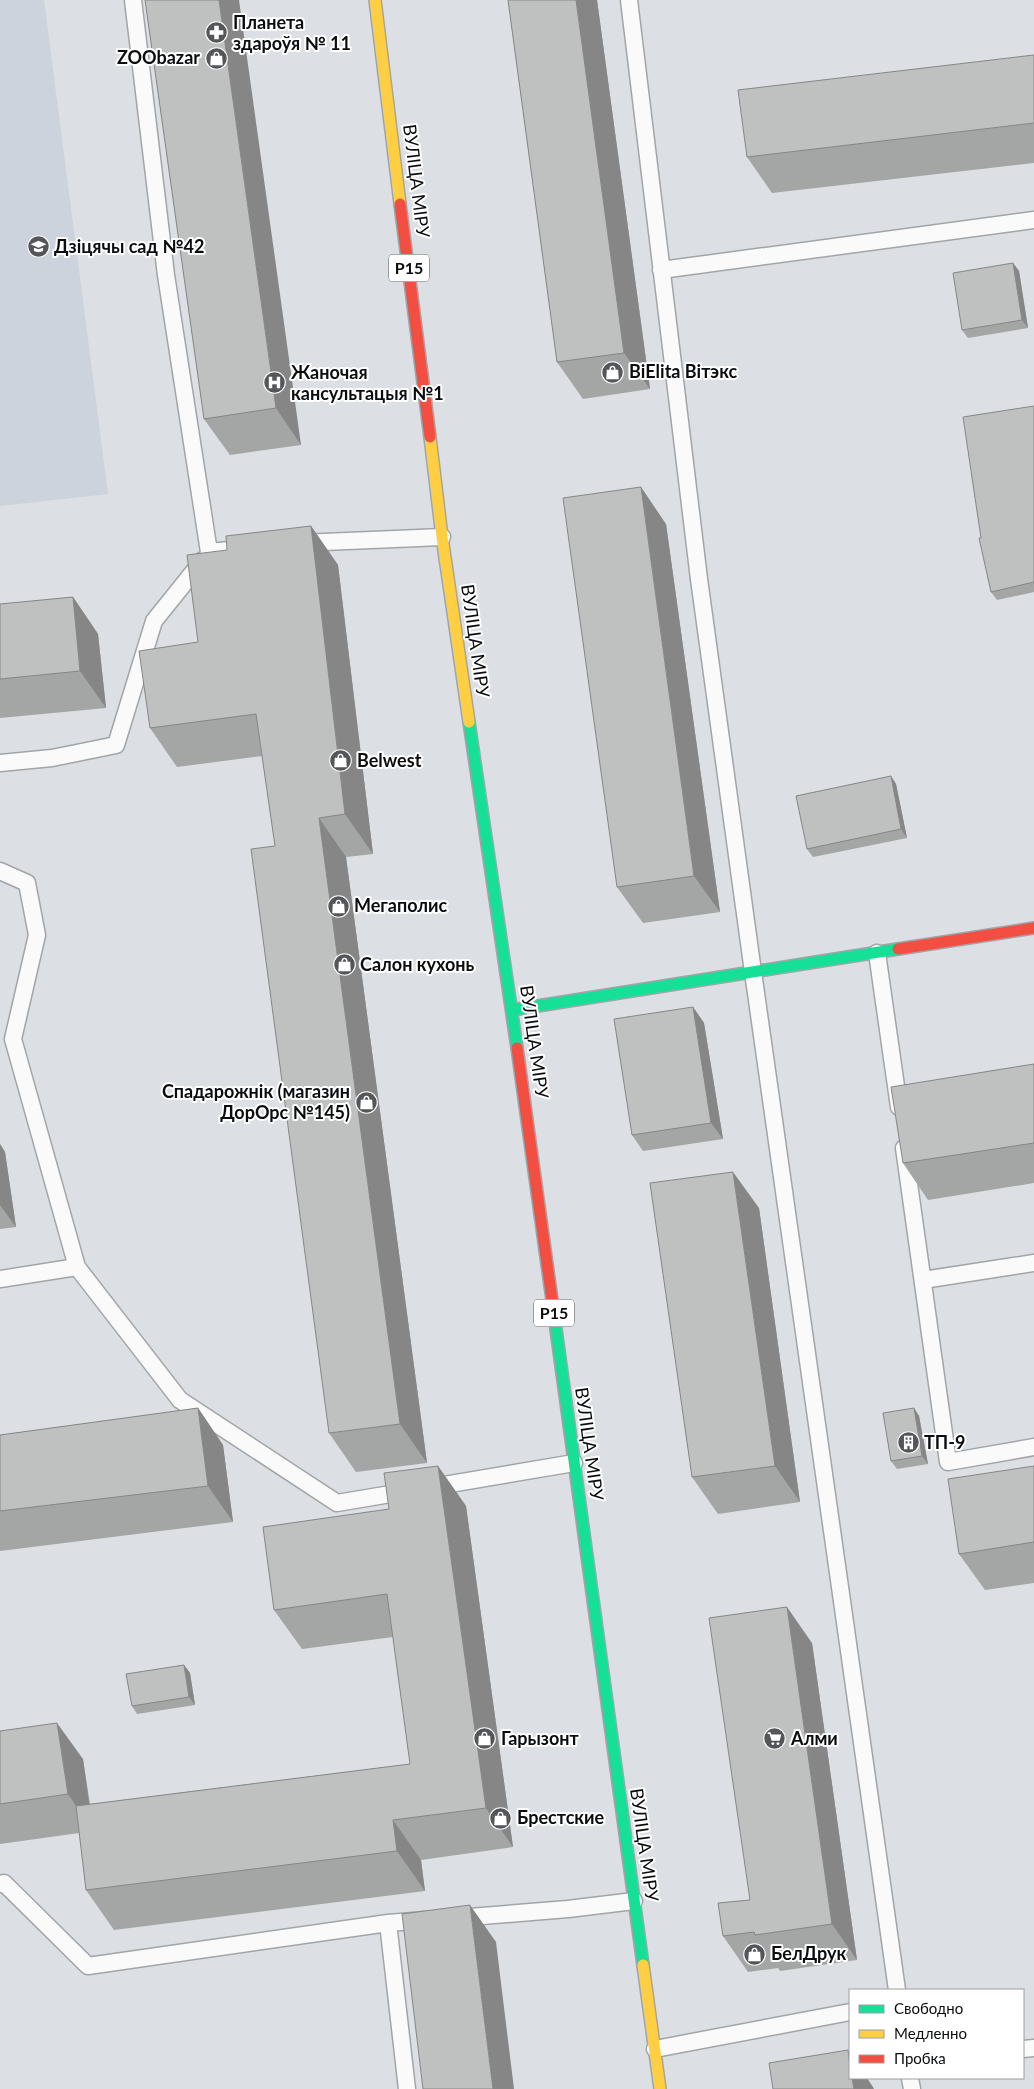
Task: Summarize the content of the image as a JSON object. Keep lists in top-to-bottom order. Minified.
{"streets":{"main road":["ВУЛІЦА МІРУ","Р15"]},"places":{"pharmacy":["Планета здароўя № 11"],"shop":["ZOObazar","ВiElita Вітэкс","Belwest","Мегаполис","Салон кухонь","Спадарожнік (магазин ДорОрс №145)","Гарызонт","Брестские","БелДрук"],"school or university":["Дзіцячы сад №42"],"hospital":["Жаночая кансультацыя №1"],"building":["ТП-9"],"supermarket":["Алми"]},"legend":["Свободно","Медленно","Пробка"]}
